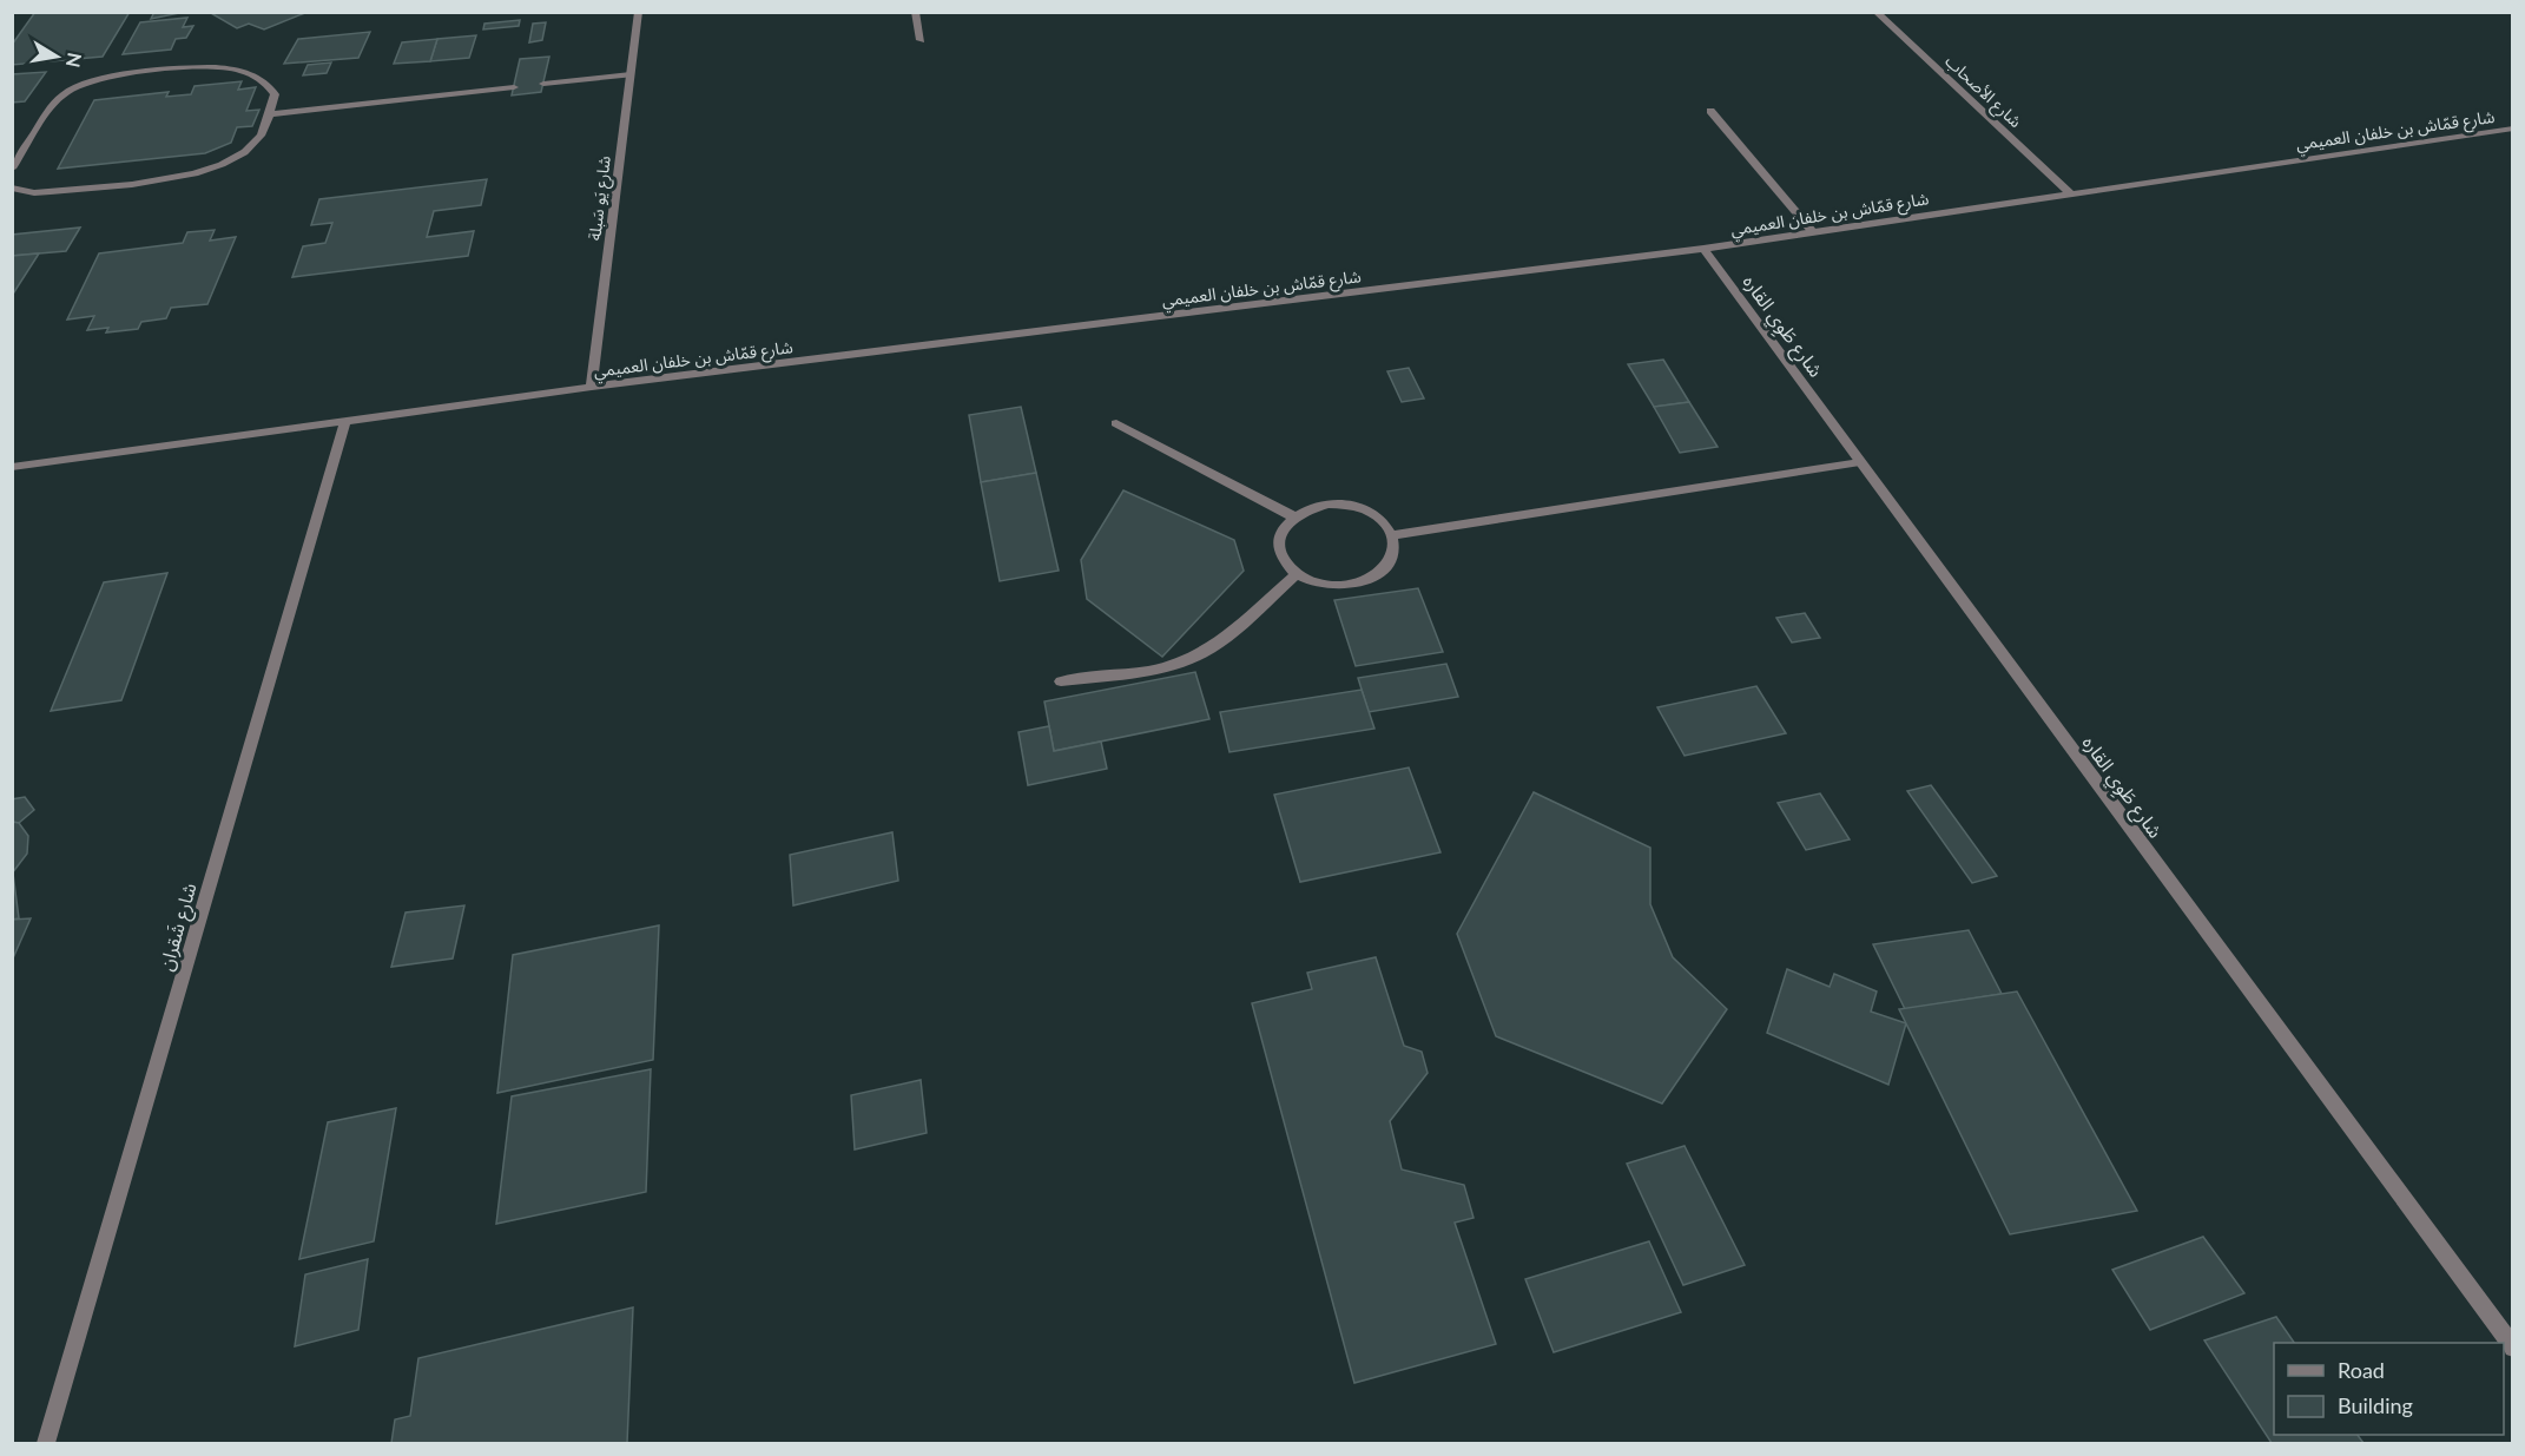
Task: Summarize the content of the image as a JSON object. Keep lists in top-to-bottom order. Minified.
{"streets":{"street":["شارع الأصحاب","شارع قمّاش بن خلفان العميمي","شارع يَو سَبلة","شارع طَوِي القاره","شارع شَقران"]},"crossings":[["شارع الأصحاب","شارع قمّاش بن خلفان العميمي"],["شارع قمّاش بن خلفان العميمي","شارع يَو سَبلة"],["شارع قمّاش بن خلفان العميمي","شارع طَوِي القاره"],["شارع قمّاش بن خلفان العميمي","شارع شَقران"]],"legend":["Road","Building"],"north":"right"}
